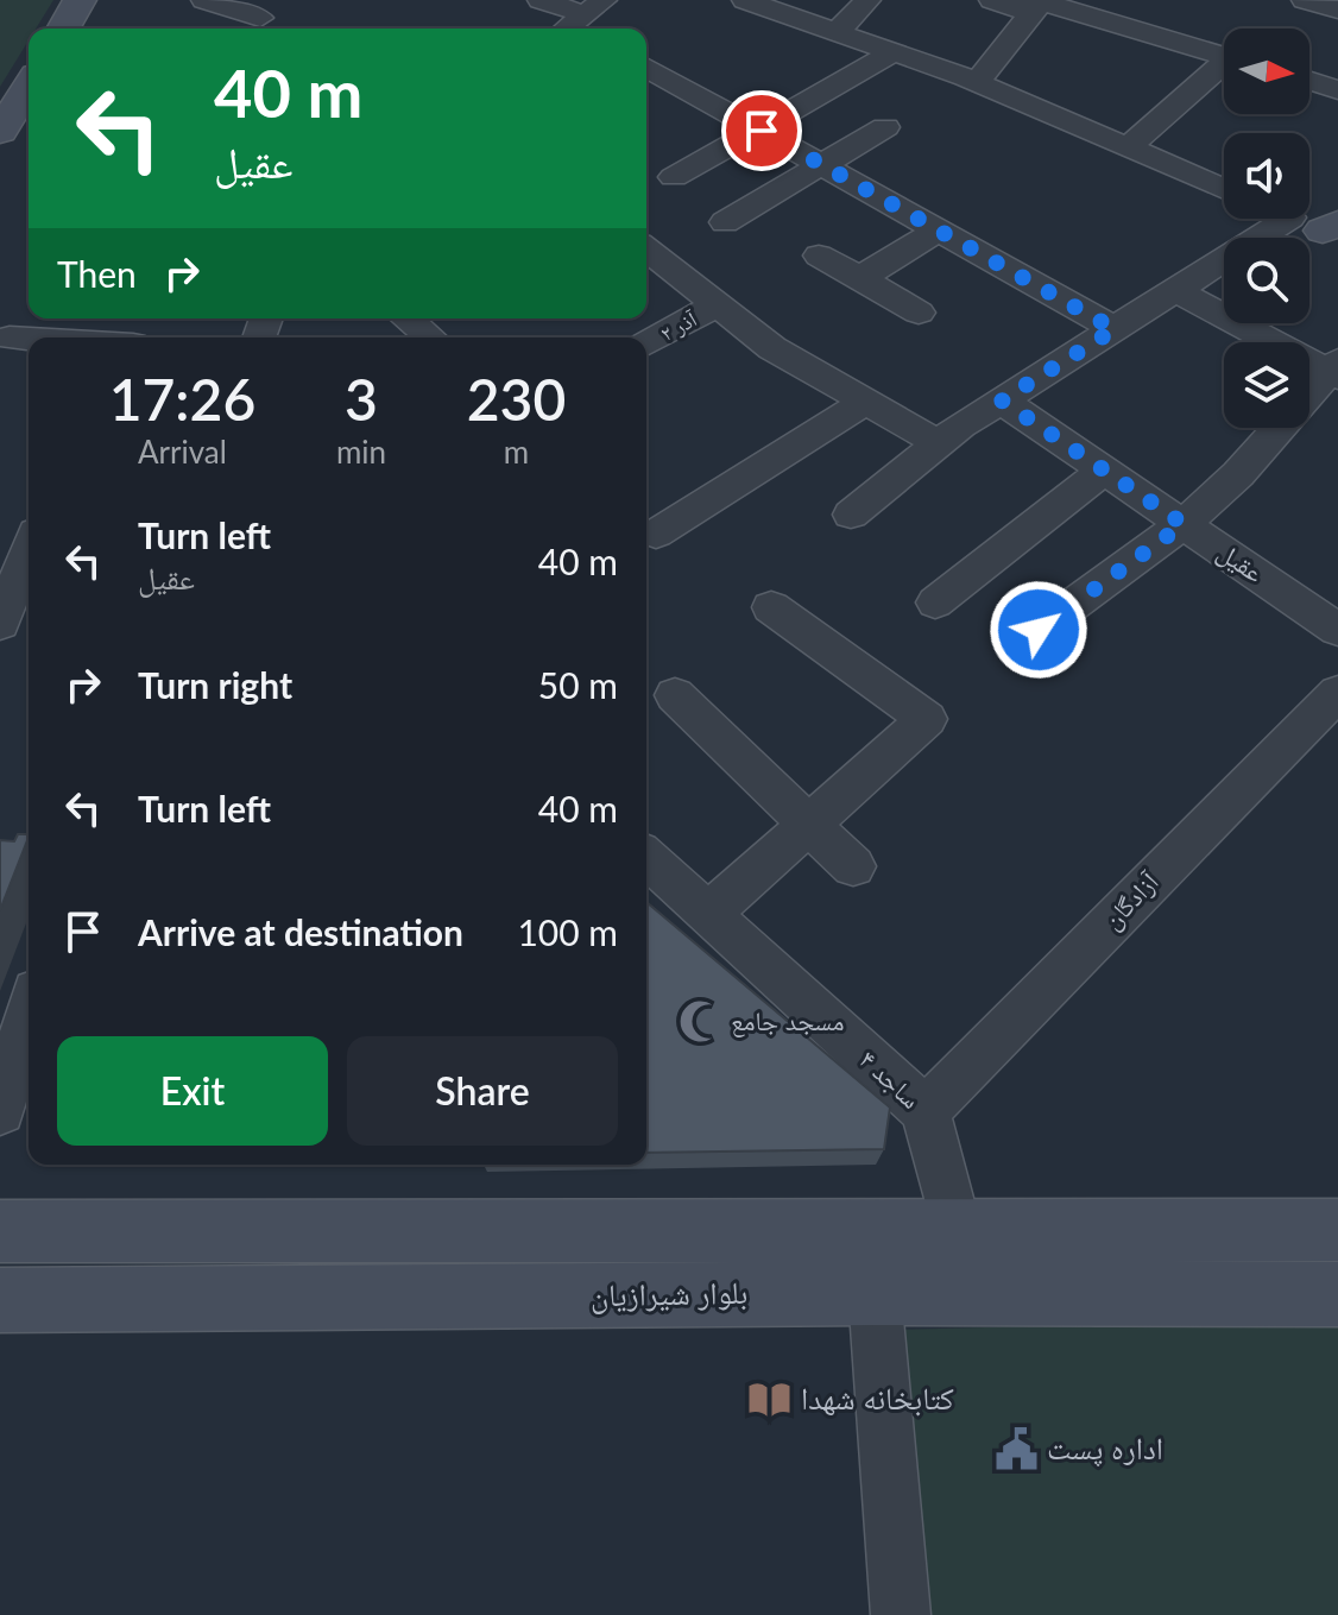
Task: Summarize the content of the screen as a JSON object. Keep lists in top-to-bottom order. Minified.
{"streets":{"main road":["بلوار شیرازیان"],"street":["آذر ۲","عقیل","آزادگان","ساجد ۴"]},"crossings":[["آزادگان","ساجد ۴"]],"places":{"mosque":["مسجد جامع"],"library":["کتابخانه شهدا"],"public building":["اداره پست"]},"north":"right","page":{"turn":["40 m","عقیل"],"then":"Then","eta":["17:26","Arrival","3","min","230","m"],"list":[{"name":"Turn left","note":"عقیل","value":"40 m"},{"name":"Turn right","value":"50 m"},{"name":"Turn left","value":"40 m"},{"name":"Arrive at destination","value":"100 m"}],"buttons":["Exit","Share"]}}
